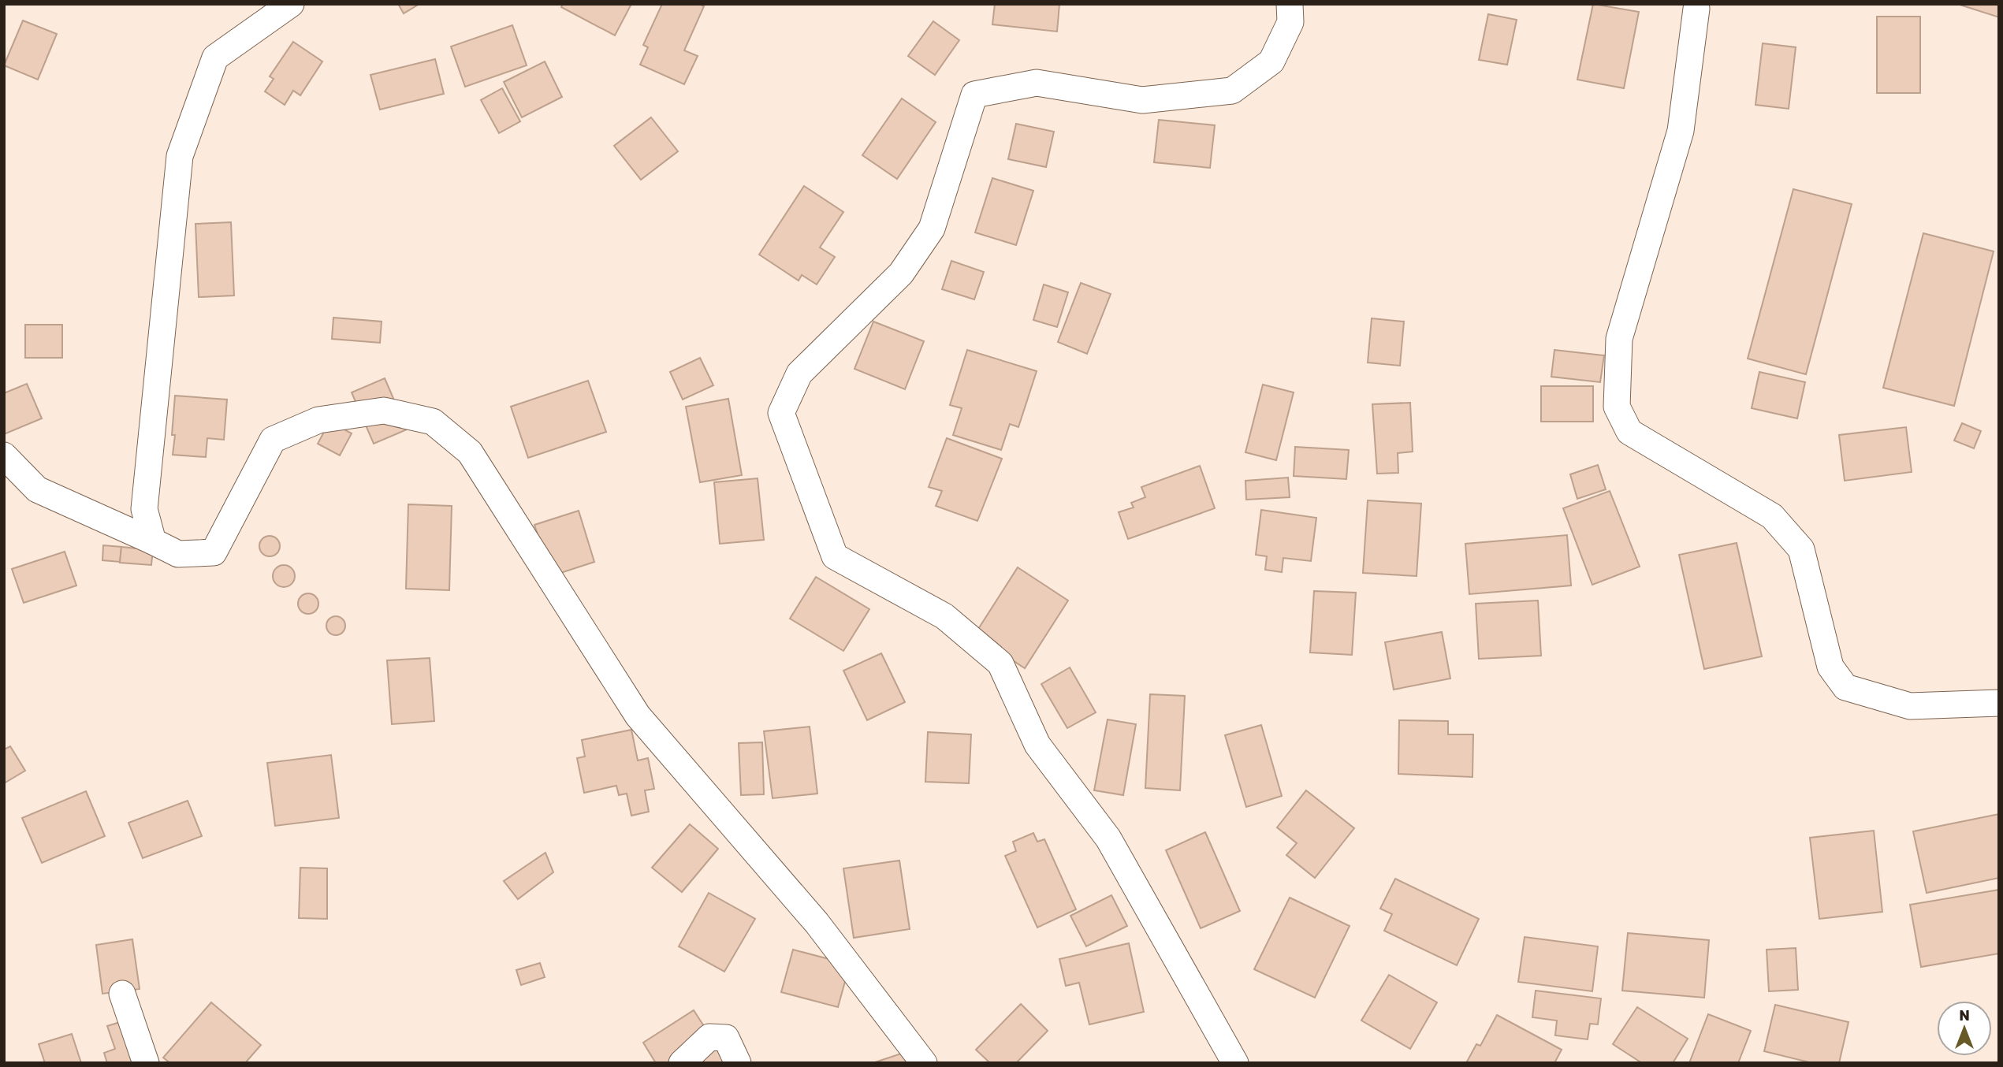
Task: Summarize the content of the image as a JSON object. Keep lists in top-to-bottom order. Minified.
{"north":"top"}
